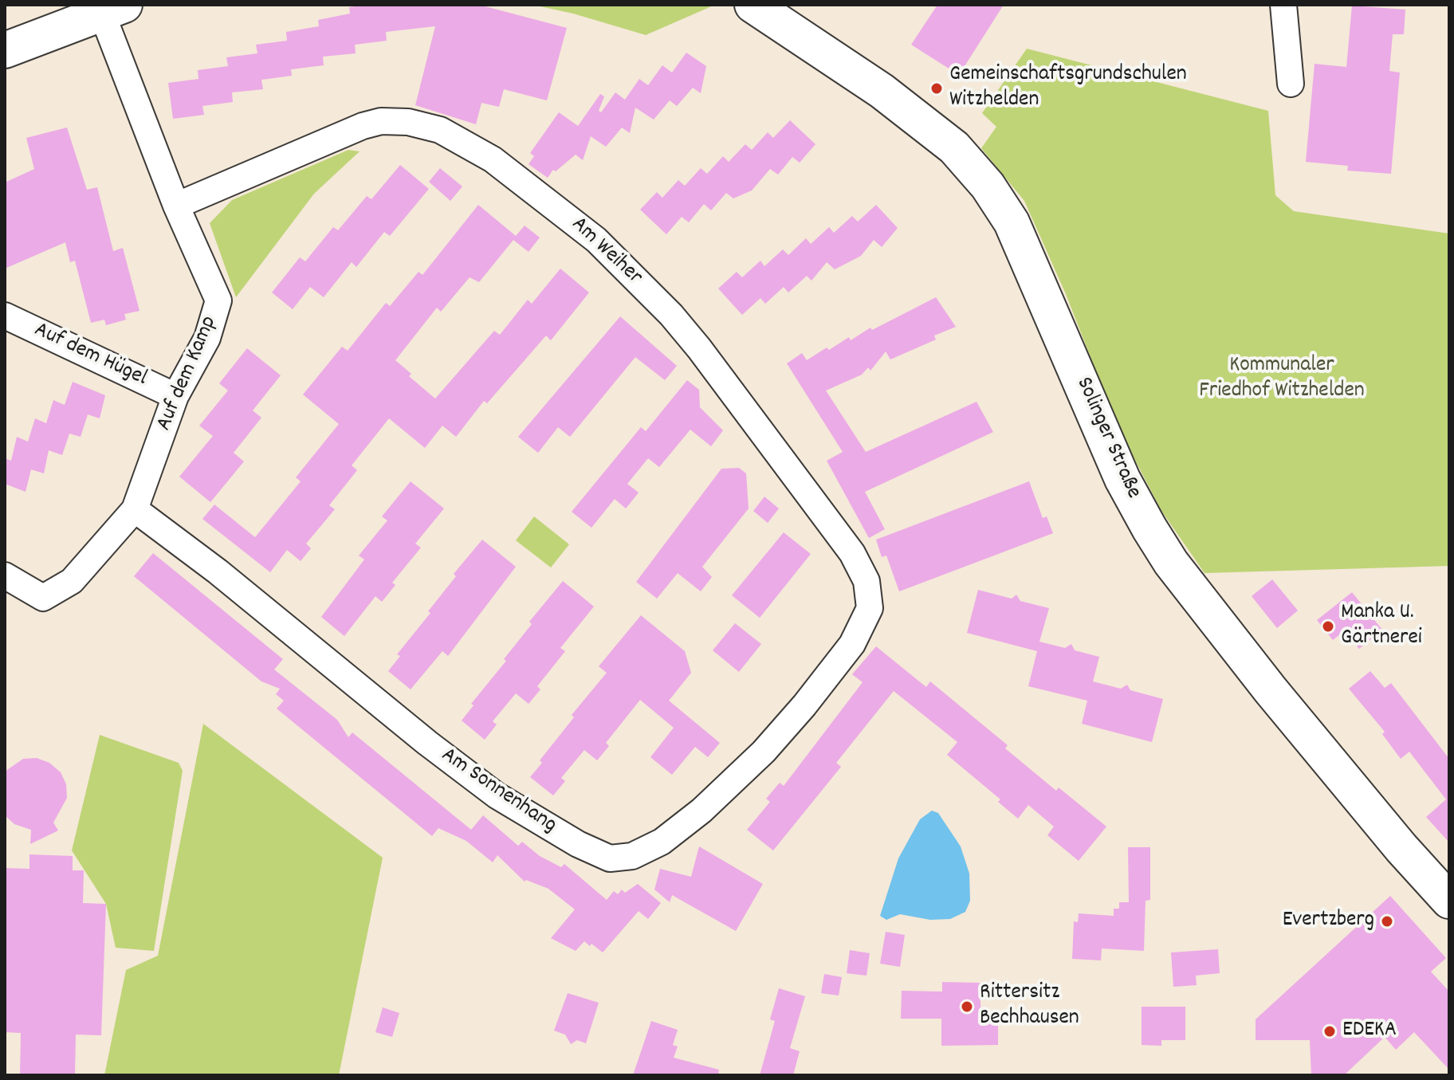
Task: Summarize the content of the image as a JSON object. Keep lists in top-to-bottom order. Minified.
{"streets":{"main road":["Solinger Straße"],"street":["Am Weiher","Auf dem Hügel","Auf dem Kamp","Am Sonnenhang"]},"crossings":[["Am Weiher","Auf dem Kamp"],["Am Weiher","Am Sonnenhang"],["Auf dem Hügel","Auf dem Kamp"],["Auf dem Kamp","Am Sonnenhang"]],"parks":["Kommunaler Friedhof Witzhelden"],"places":["Gemeinschaftsgrundschulen Witzhelden","Manka U. Gärtnerei","Evertzberg","Rittersitz Bechhausen","EDEKA"]}
